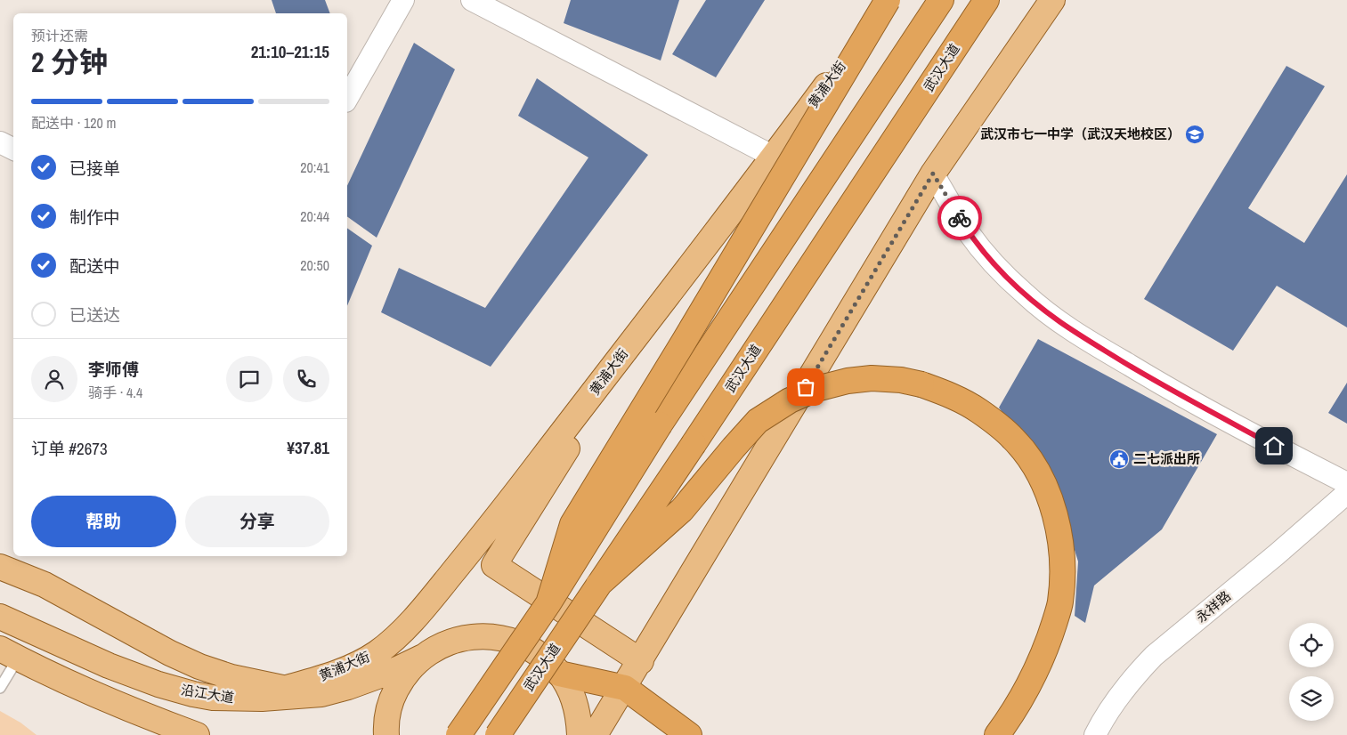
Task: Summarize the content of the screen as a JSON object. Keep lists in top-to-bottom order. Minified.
{"streets":{"highway":["武汉大道"],"main road":["黄浦大街","沿江大道"],"street":["永祥路"]},"places":{"school or university":["武汉市七一中学（武汉天地校区）"],"public building":["二七派出所"]},"page":{"heading":["2 分钟","预计还需","21:10–21:15"],"panel":["李师傅","骑手 · 4.4","订单 #2673","¥37.81"],"bar":"配送中 · 120 m","list":[["已接单","20:41"],["制作中","20:44"],["配送中","20:50"],"已送达"],"buttons":["帮助","分享"]}}
